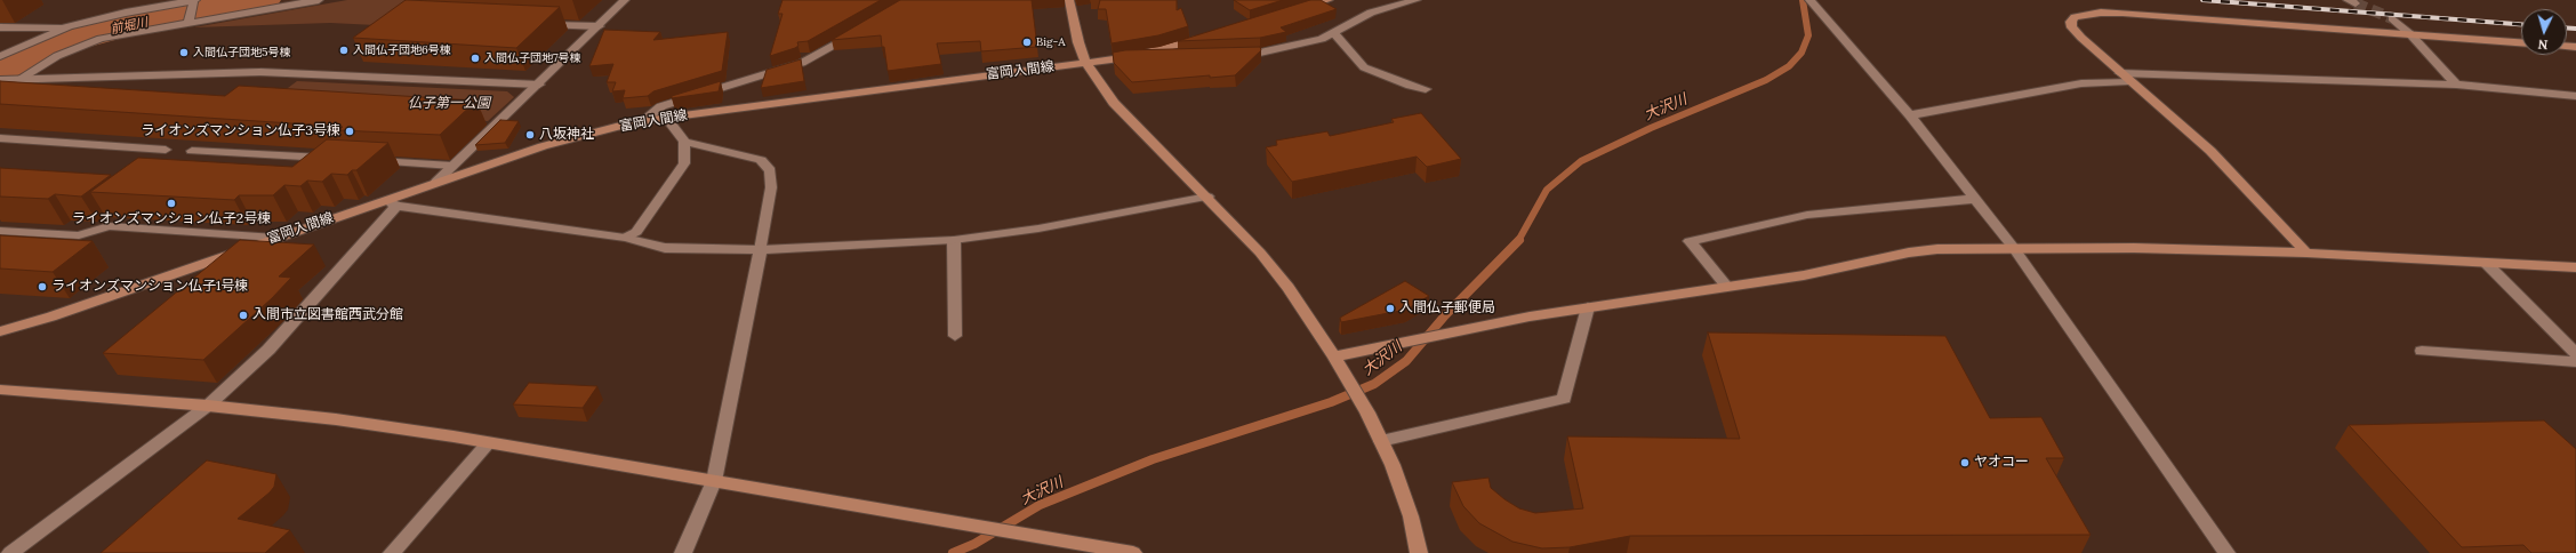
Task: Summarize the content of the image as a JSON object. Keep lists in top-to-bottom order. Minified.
{"streets":{"street":["富岡入間線"]},"water":["前堀川","大沢川"],"parks":["仏子第一公園"],"places":["Big-A","入間仏子団地6号棟","入間仏子団地5号棟","入間仏子団地7号棟","ライオンズマンション仏子3号棟","八坂神社","ライオンズマンション仏子2号棟","ライオンズマンション仏子1号棟","入間仏子郵便局","入間市立図書館西武分館","ヤオコー"],"north":"bottom"}
